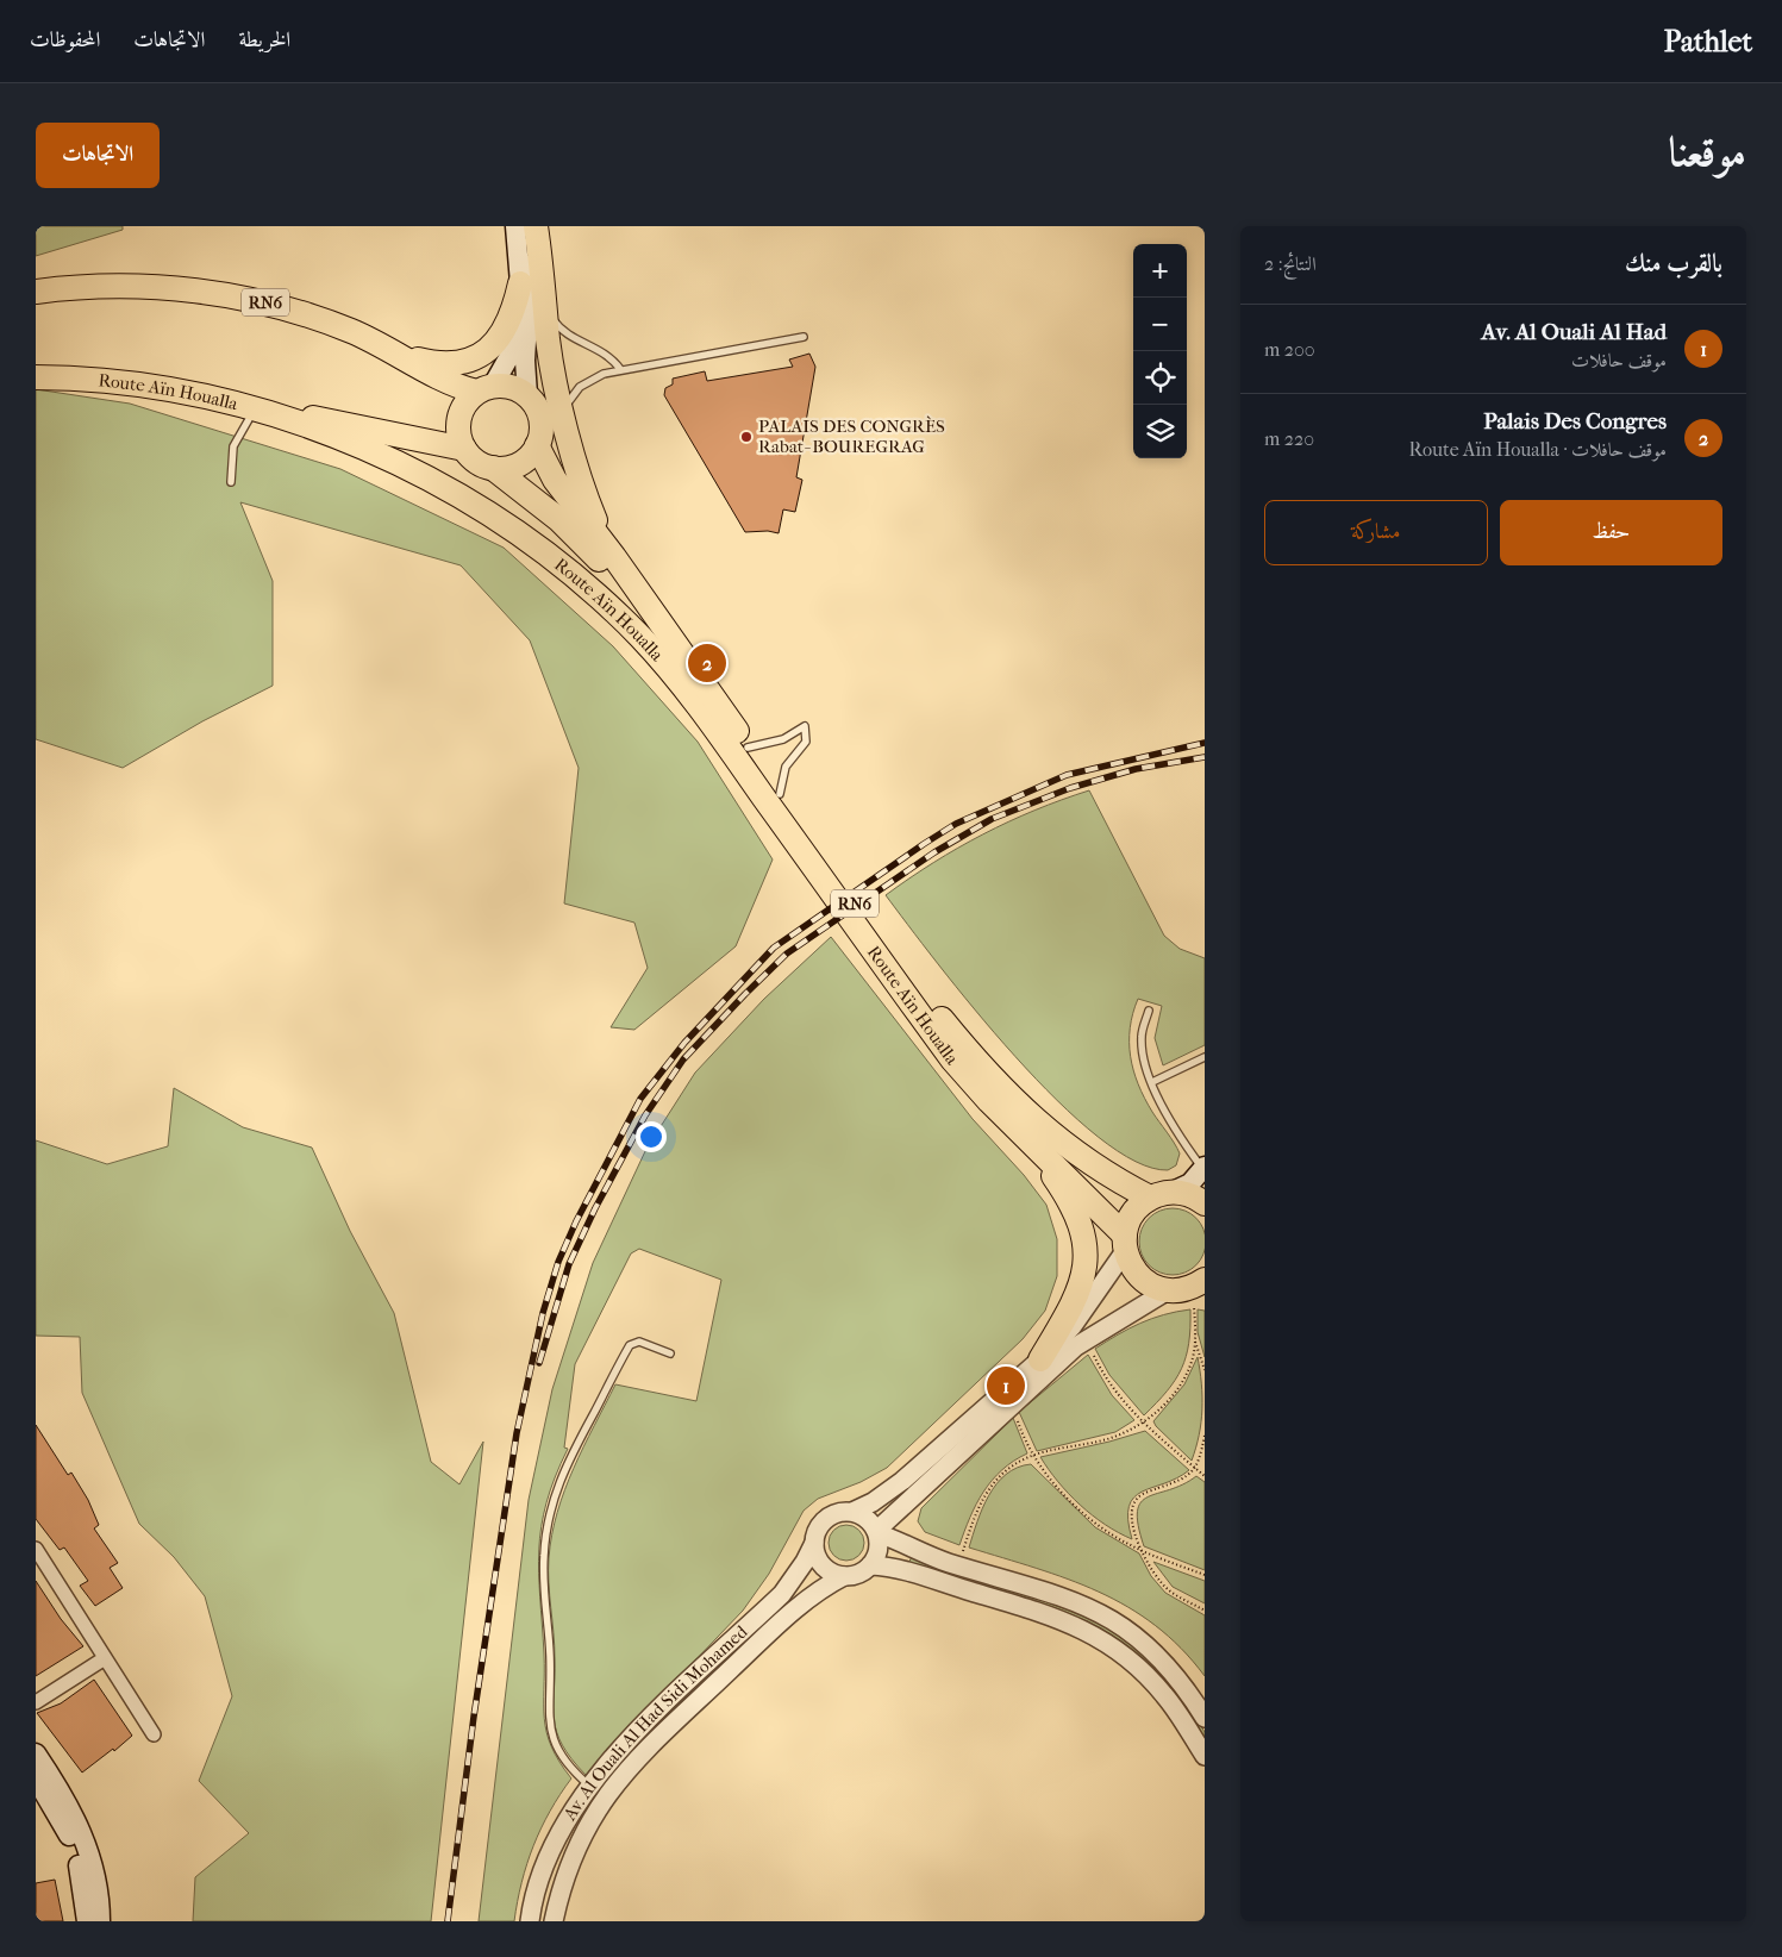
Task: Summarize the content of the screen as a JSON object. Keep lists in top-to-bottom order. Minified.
{"streets":{"highway":["RN6","Route Aïn Houalla"],"street":["Av. Al Ouali Al Had Sidi Mohamed"]},"crossings":[["RN6","Route Aïn Houalla"]],"places":["PALAIS DES CONGRÈS Rabat- BOUREGRAG"],"page":{"header":"Pathlet","nav":["الخريطة","الاتجاهات","المحفوظات"],"title":"موقعنا","buttons":["الاتجاهات",["حفظ","مشاركة"]],"heading":["بالقرب منك","النتائج: 2"],"map_buttons":["+","−"],"list":[{"mark":"1","name":"Av. Al Ouali Al Had","note":"موقف حافلات","value":"200 m"},{"mark":"2","name":"Palais Des Congres","note":"موقف حافلات · Route Aïn Houalla","value":"220 m"}],"pins":["2","1"]}}
